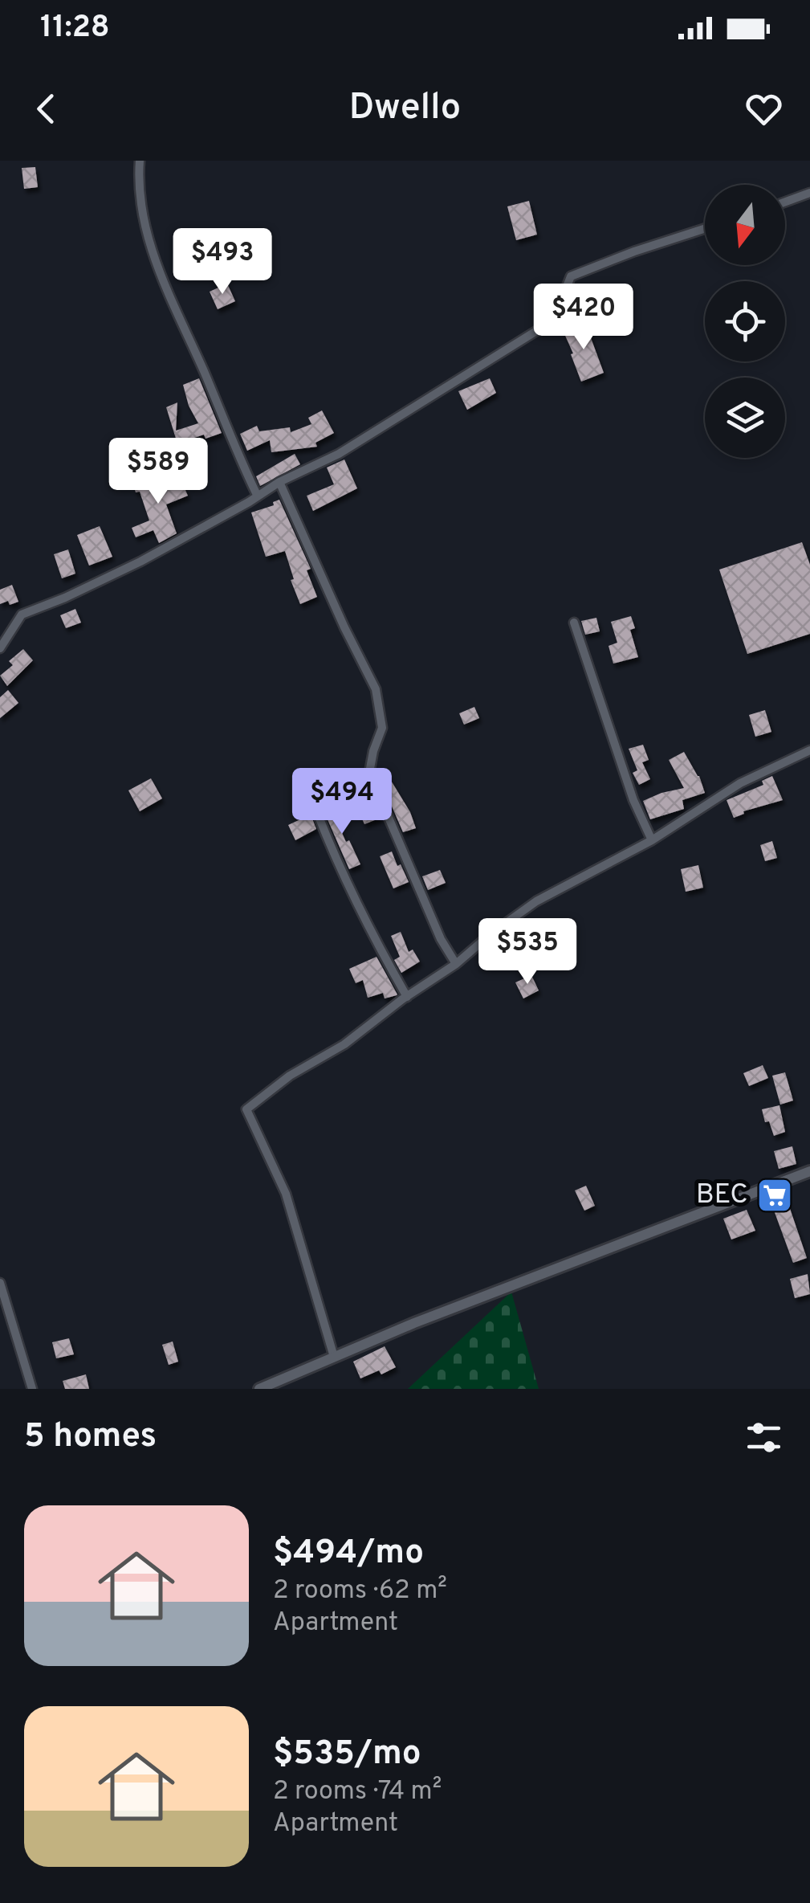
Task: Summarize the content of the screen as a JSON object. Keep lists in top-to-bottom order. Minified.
{"places":{"supermarket":["BEC"]},"north":"bottom","page":{"status":"11:28","header":"Dwello","price":["$493","$420","$589","$494","$535"],"heading":"5 homes","list":[{"name":"$494/mo","note":"2 rooms · 62 m² · Apartment"},{"name":"$535/mo","note":"2 rooms · 74 m² · Apartment"}]}}
